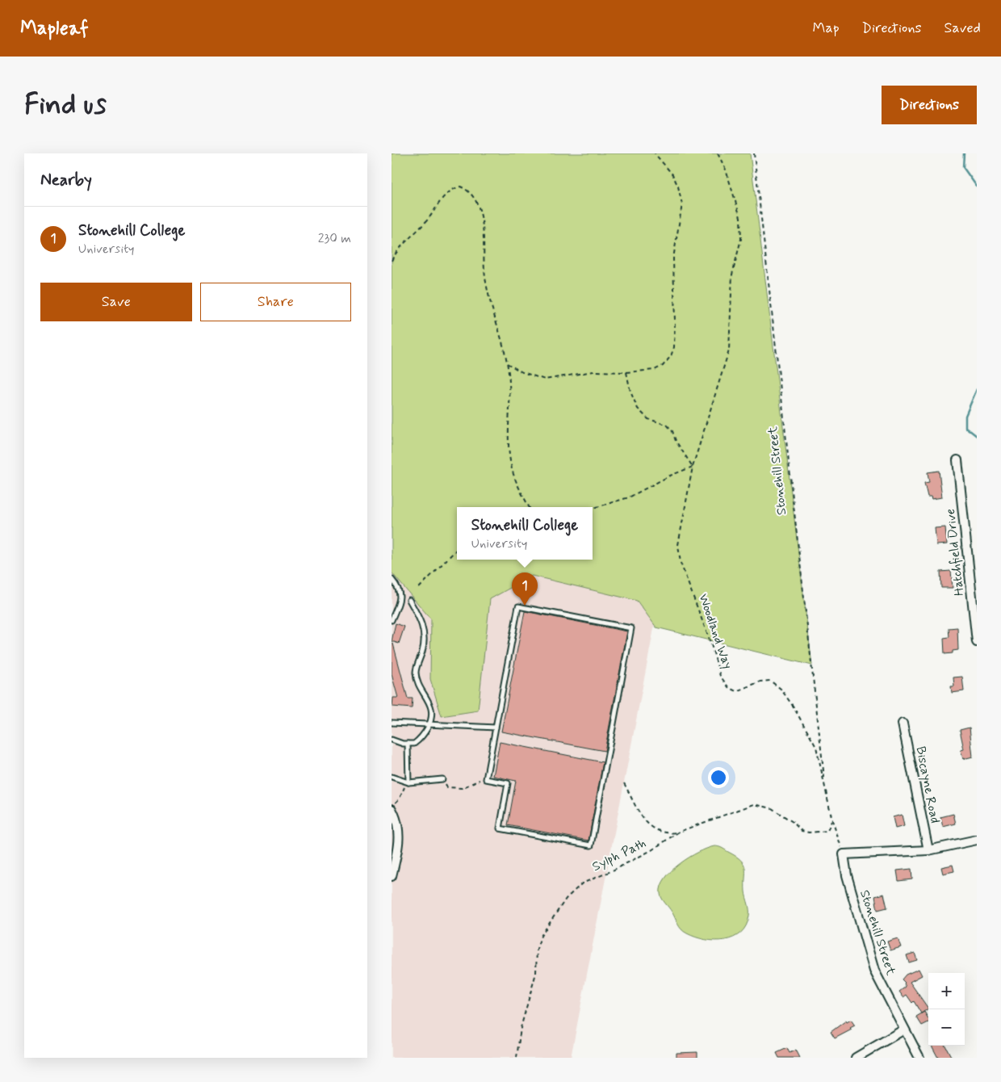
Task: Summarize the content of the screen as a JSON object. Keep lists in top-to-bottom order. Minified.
{"streets":{"street":["Stonehill Street","Hatchfield Drive","Biscayne Road"],"path":["Woodland Way","Sylph Path"]},"crossings":[["Stonehill Street","Woodland Way"]],"page":{"header":"Mapleaf","nav":["Map","Directions","Saved"],"buttons":["Directions",["Save","Share"]],"title":"Find us","heading":"Nearby","list":[{"mark":"1","name":"Stonehill College","note":"University","value":"230 m"}],"popup":["Stonehill College","University"],"pins":"1","map_buttons":["+","−"]}}
